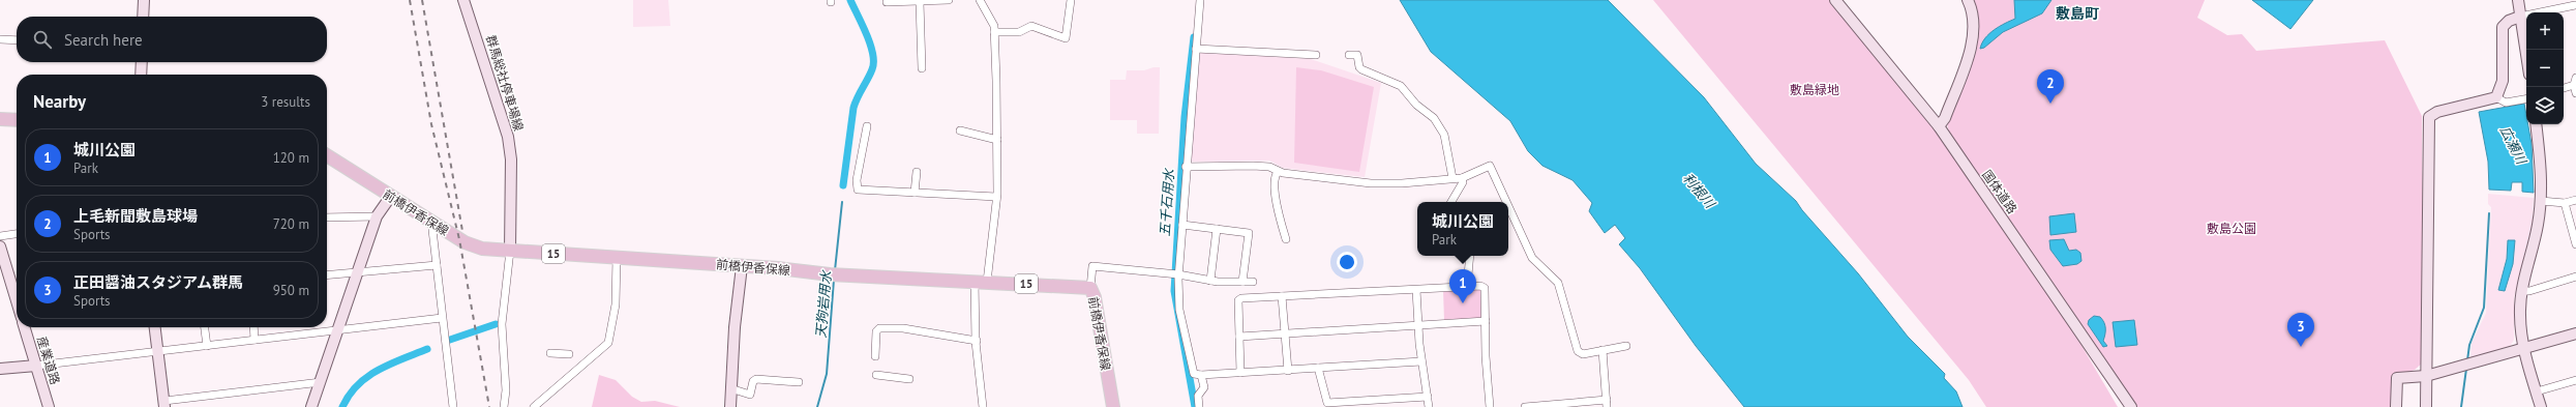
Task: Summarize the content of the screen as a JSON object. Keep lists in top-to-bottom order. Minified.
{"streets":{"main road":["前橋伊香保線","15"],"street":["群馬総社停車場線","国体道路","産業道路"]},"crossings":[["群馬総社停車場線","前橋伊香保線"]],"districts":["敷島町"],"water":["広瀬川","利根川","五千石用水","天狗岩用水"],"parks":["敷島緑地","敷島公園"],"page":{"map_buttons":["+","−"],"search":"Search here","pins":["2","1","3"],"heading":["Nearby","3 results"],"list":[{"mark":"1","name":"城川公園","note":"Park","value":"120 m"},{"mark":"2","name":"上毛新聞敷島球場","note":"Sports","value":"720 m"},{"mark":"3","name":"正田醤油スタジアム群馬","note":"Sports","value":"950 m"}],"popup":["城川公園","Park"]}}
